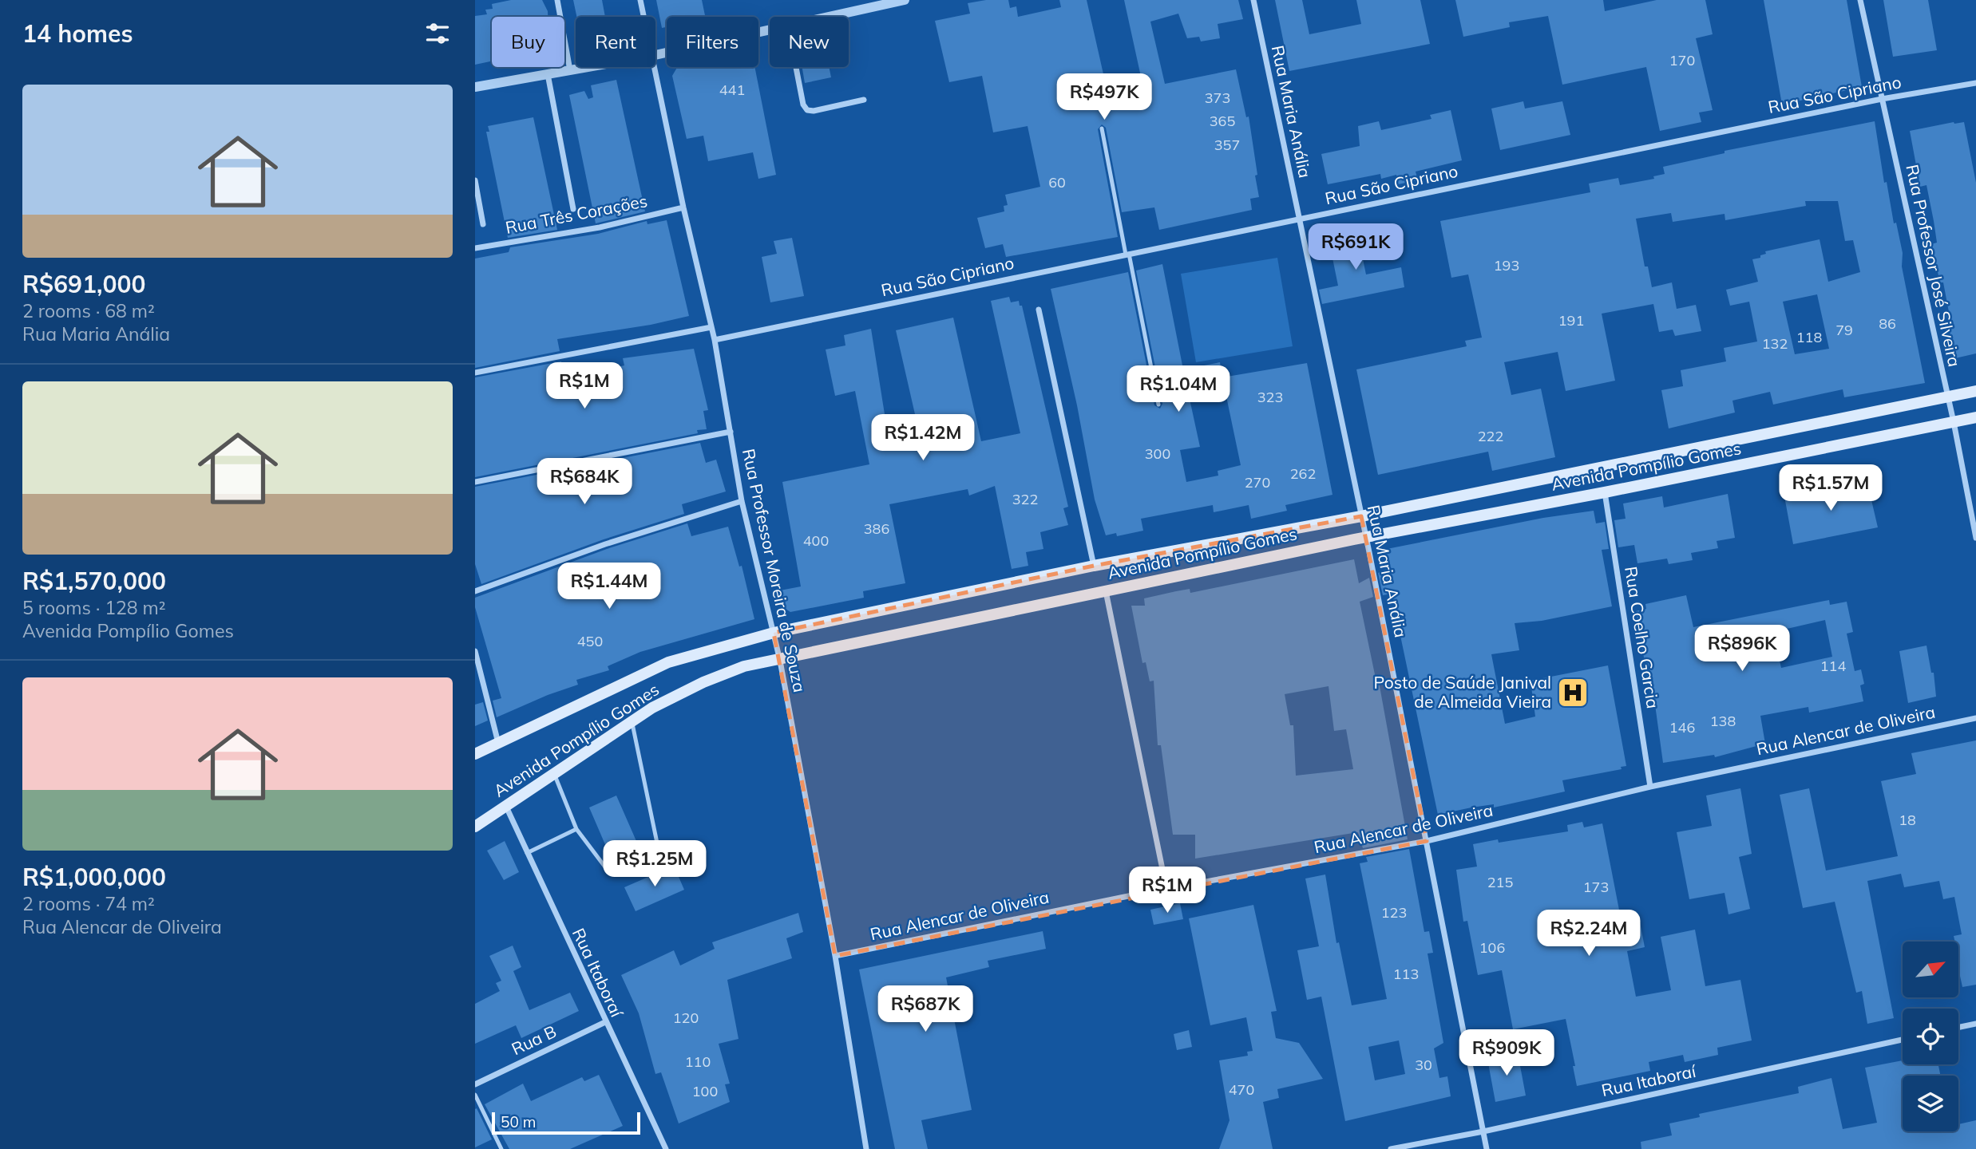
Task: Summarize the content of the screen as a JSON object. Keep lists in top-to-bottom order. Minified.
{"streets":{"main road":["Avenida Pompílio Gomes"],"street":["Rua São Cipriano","Rua Maria Anália","Rua Três Corações","Rua Professor José Silveira","Rua Professor Moreira de Souza","Rua Coelho Garcia","Rua Alencar de Oliveira","Rua Itaboraí","Rua B"]},"crossings":[["Rua São Cipriano","Rua Maria Anália"],["Rua São Cipriano","Rua Professor José Silveira"],["Rua São Cipriano","Rua Professor Moreira de Souza"],["Rua Maria Anália","Avenida Pompílio Gomes"],["Rua Maria Anália","Rua Alencar de Oliveira"],["Rua Maria Anália","Rua Itaboraí"],["Rua Três Corações","Rua Professor Moreira de Souza"],["Rua Professor José Silveira","Avenida Pompílio Gomes"],["Avenida Pompílio Gomes","Rua Professor Moreira de Souza"],["Avenida Pompílio Gomes","Rua Coelho Garcia"],["Avenida Pompílio Gomes","Rua Itaboraí"],["Rua Professor Moreira de Souza","Rua Alencar de Oliveira"],["Rua Coelho Garcia","Rua Alencar de Oliveira"],["Rua Itaboraí","Rua B"]],"places":{"hospital":["Posto de Saúde Janival de Almeida Vieira"]},"house_numbers":["170","441","373","365","357","60","193","191","86","79","118","132","323","222","300","262","270","322","386","400","450","114","138","146","18","215","173","123","106","113","120","110","30","470","100"],"scale_bar":"50 m","north":"top right","page":{"heading":"14 homes","chip":["Buy","Rent","Filters","New"],"list":[{"name":"R$691,000","note":"2 rooms · 68 m² · Rua Maria Anália"},{"name":"R$1,570,000","note":"5 rooms · 128 m² · Avenida Pompílio Gomes"},{"name":"R$1,000,000","note":"2 rooms · 74 m² · Rua Alencar de Oliveira"}],"price":["R$497K","R$691K","R$1M","R$1.04M","R$1.42M","R$684K","R$1.57M","R$1.44M","R$896K","R$1.25M","R$1M","R$2.24M","R$687K","R$909K"],"scale":"50 m"}}
